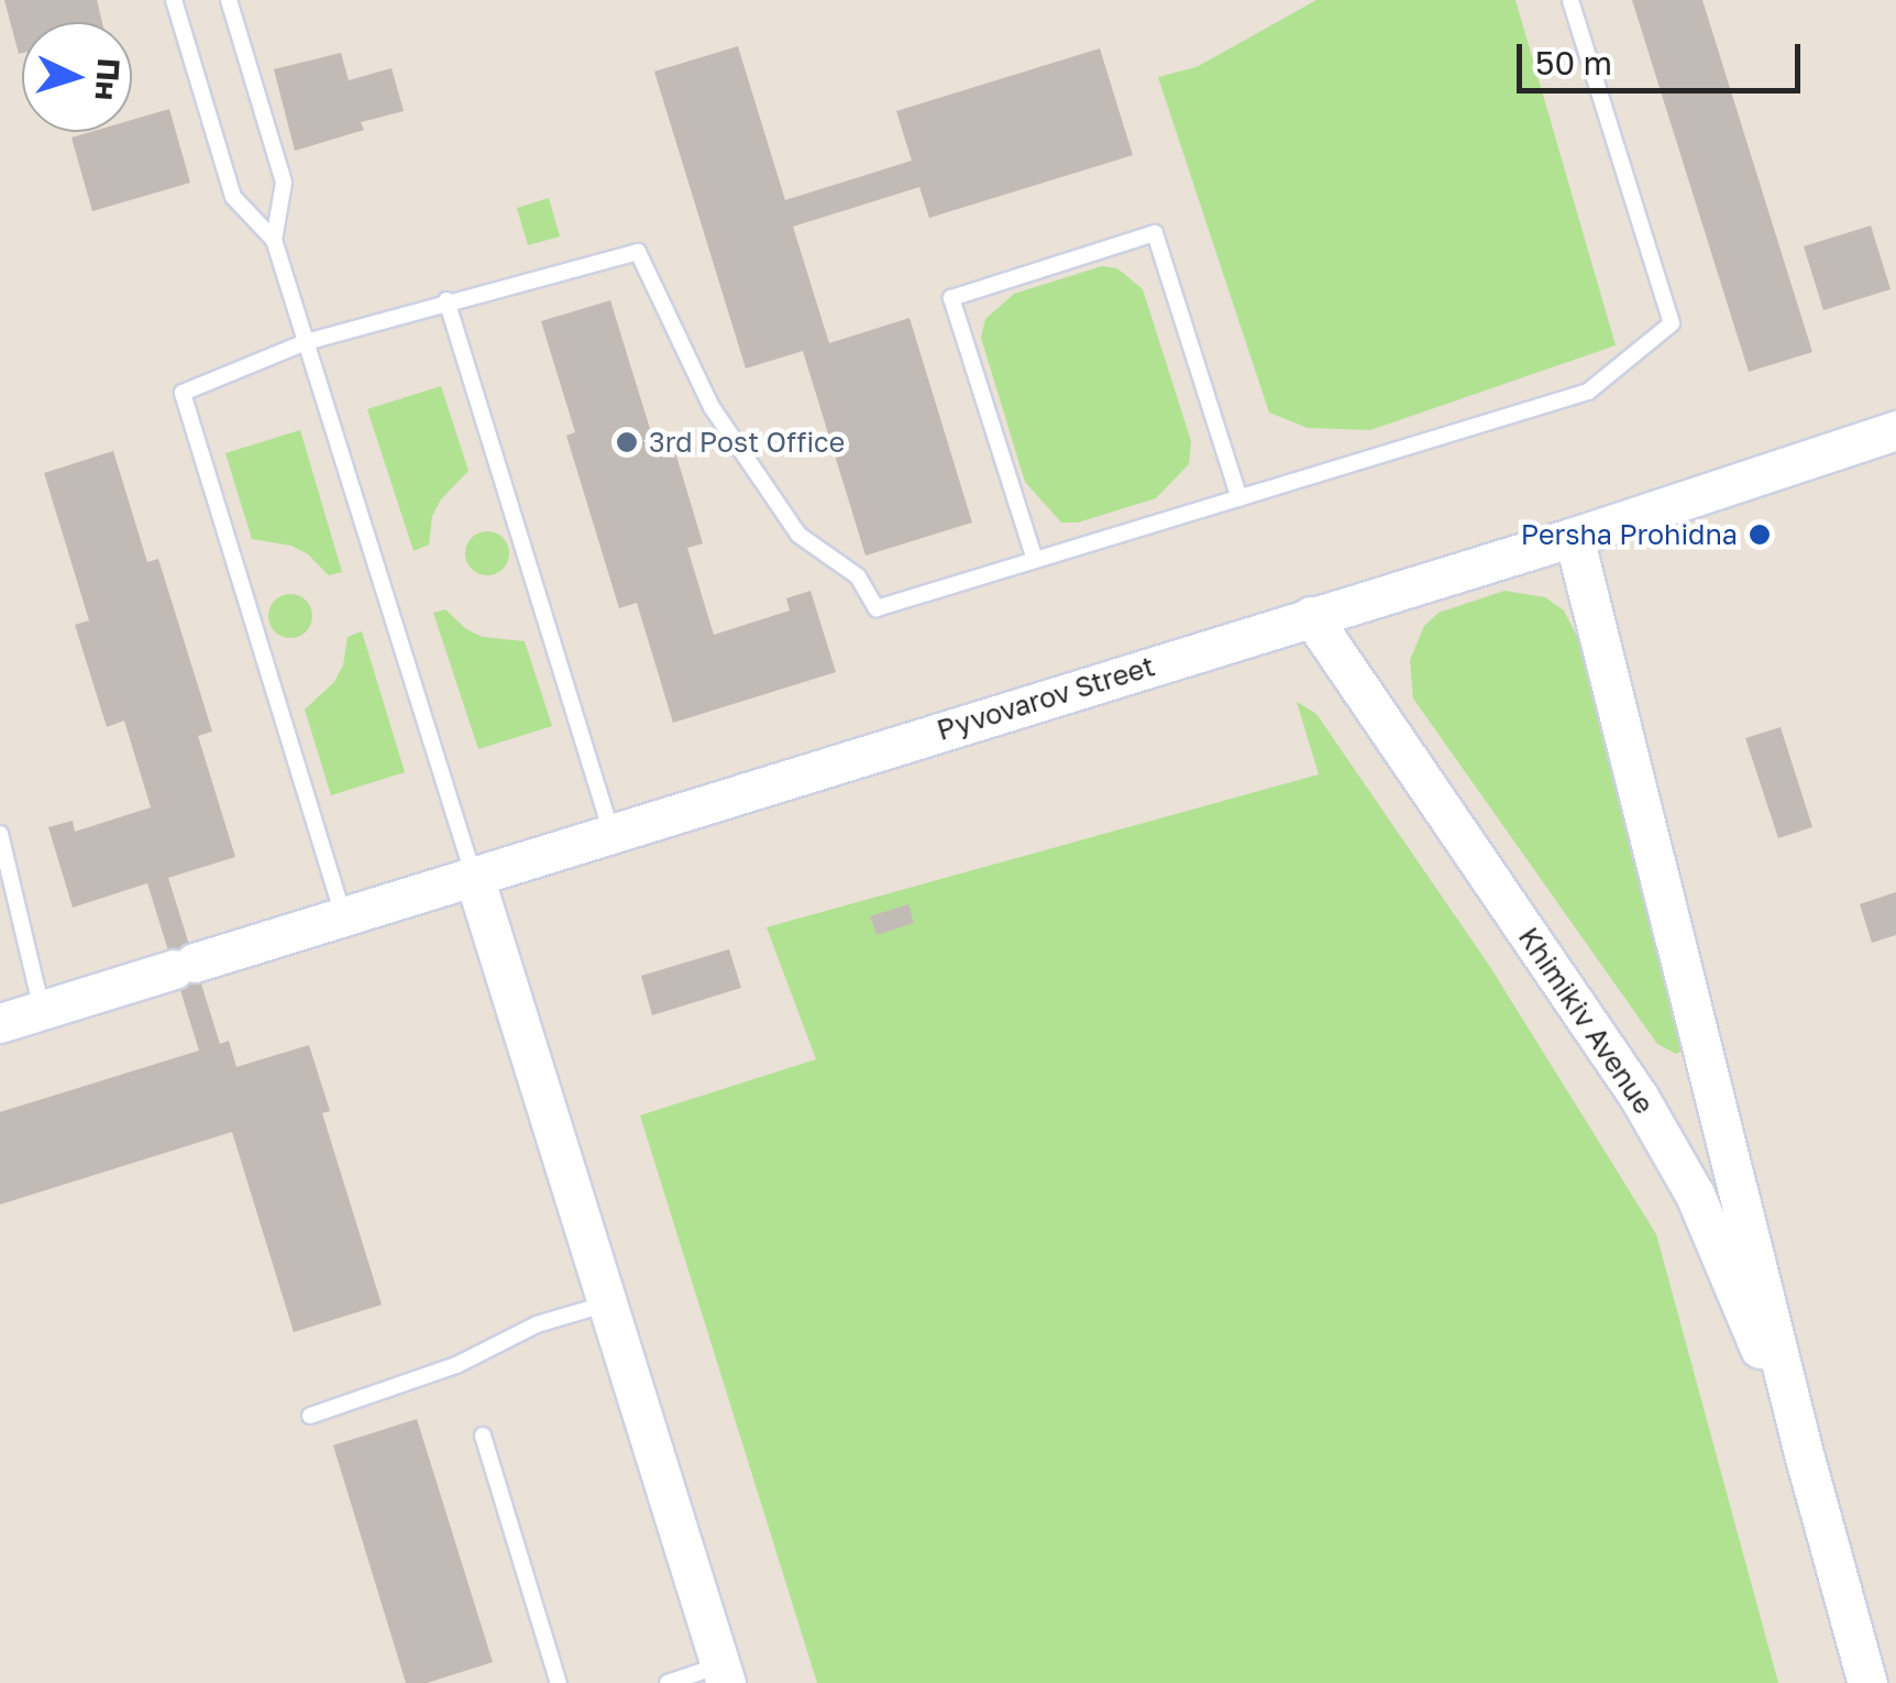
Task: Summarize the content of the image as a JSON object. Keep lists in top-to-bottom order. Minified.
{"streets":{"street":["Pyvovarov Street","Khimikiv Avenue"]},"crossings":[["Pyvovarov Street","Khimikiv Avenue"]],"places":["3rd Post Office","Persha Prohidna"],"scale_bar":"50 m","north":"right"}
